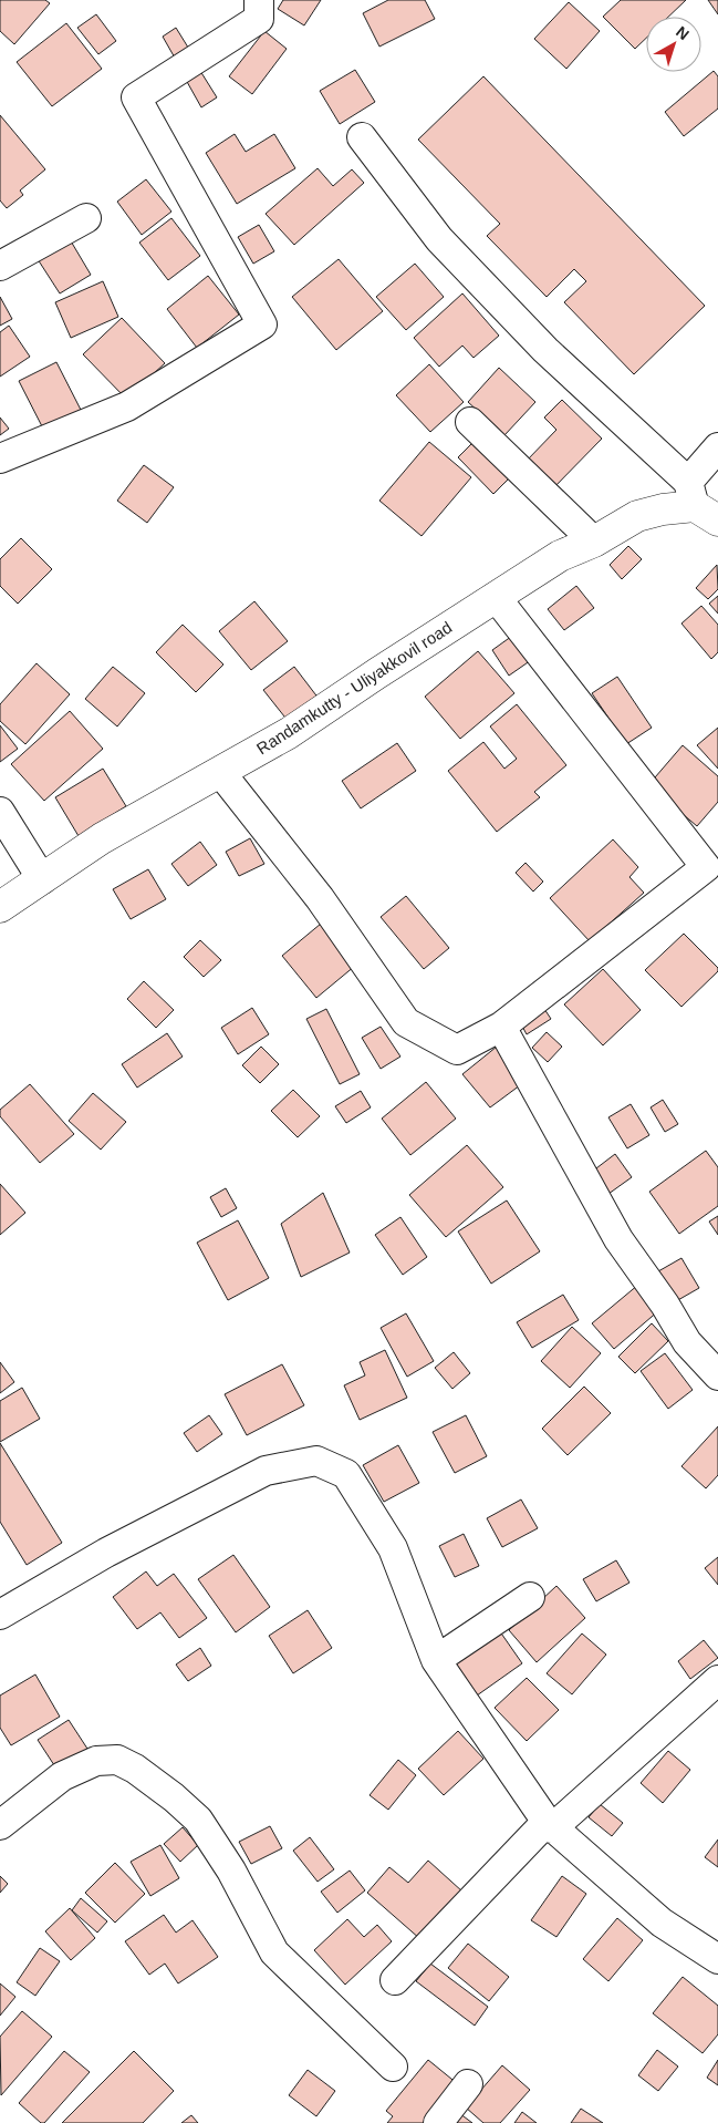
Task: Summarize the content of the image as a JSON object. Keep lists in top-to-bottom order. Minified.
{"streets":{"street":["Randamkutty - Uliyakkovil road"]},"north":"top right"}
